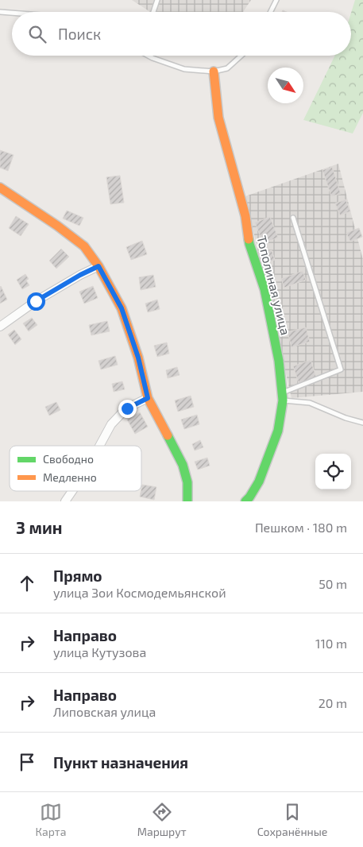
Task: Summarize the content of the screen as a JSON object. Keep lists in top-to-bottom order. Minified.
{"streets":{"street":["Тополиная улица"]},"legend":["Свободно","Медленно"],"north":"bottom right","page":{"search":"Поиск","heading":["3 мин","Пешком · 180 m"],"list":[["Прямо","улица Зои Космодемьянской","50 m"],["Направо","улица Кутузова","110 m"],["Направо","Липовская улица","20 m"],"Пункт назначения"],"nav":["Карта","Маршрут","Сохранённые"]}}
